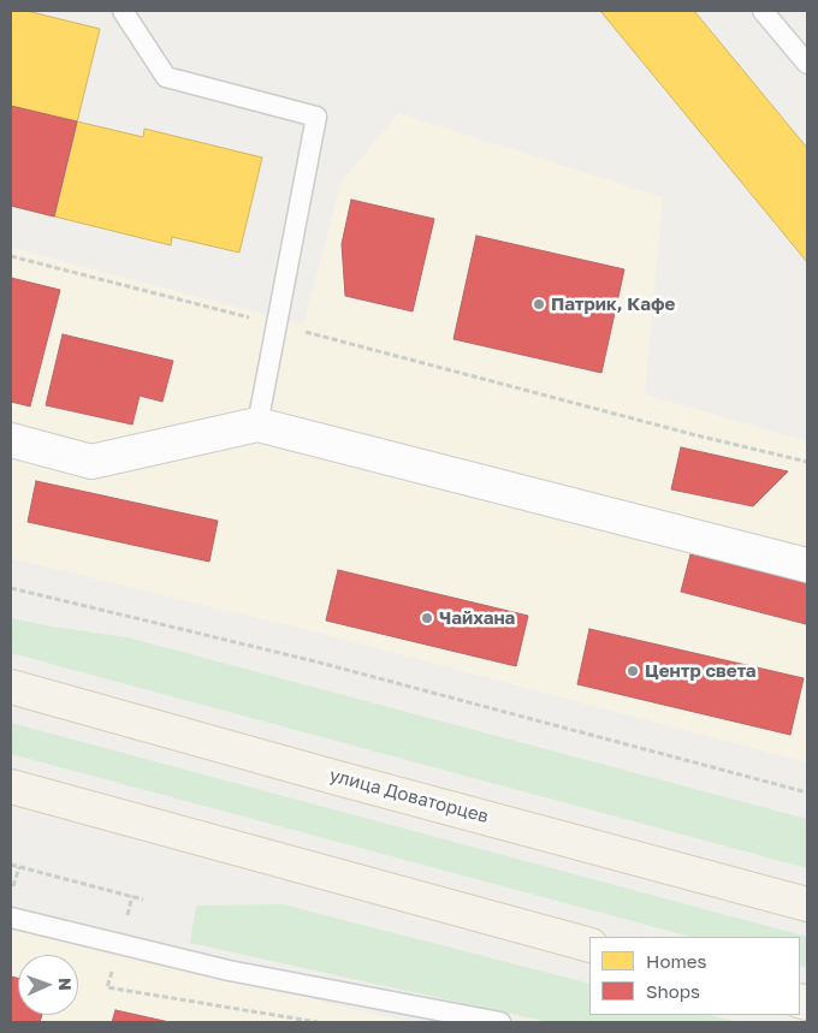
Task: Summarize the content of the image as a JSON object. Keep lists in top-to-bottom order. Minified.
{"streets":{"main road":["улица Доваторцев"]},"places":["Патрик, Кафе","Чайхана","Центр света"],"legend":["Homes","Shops"],"north":"right"}
